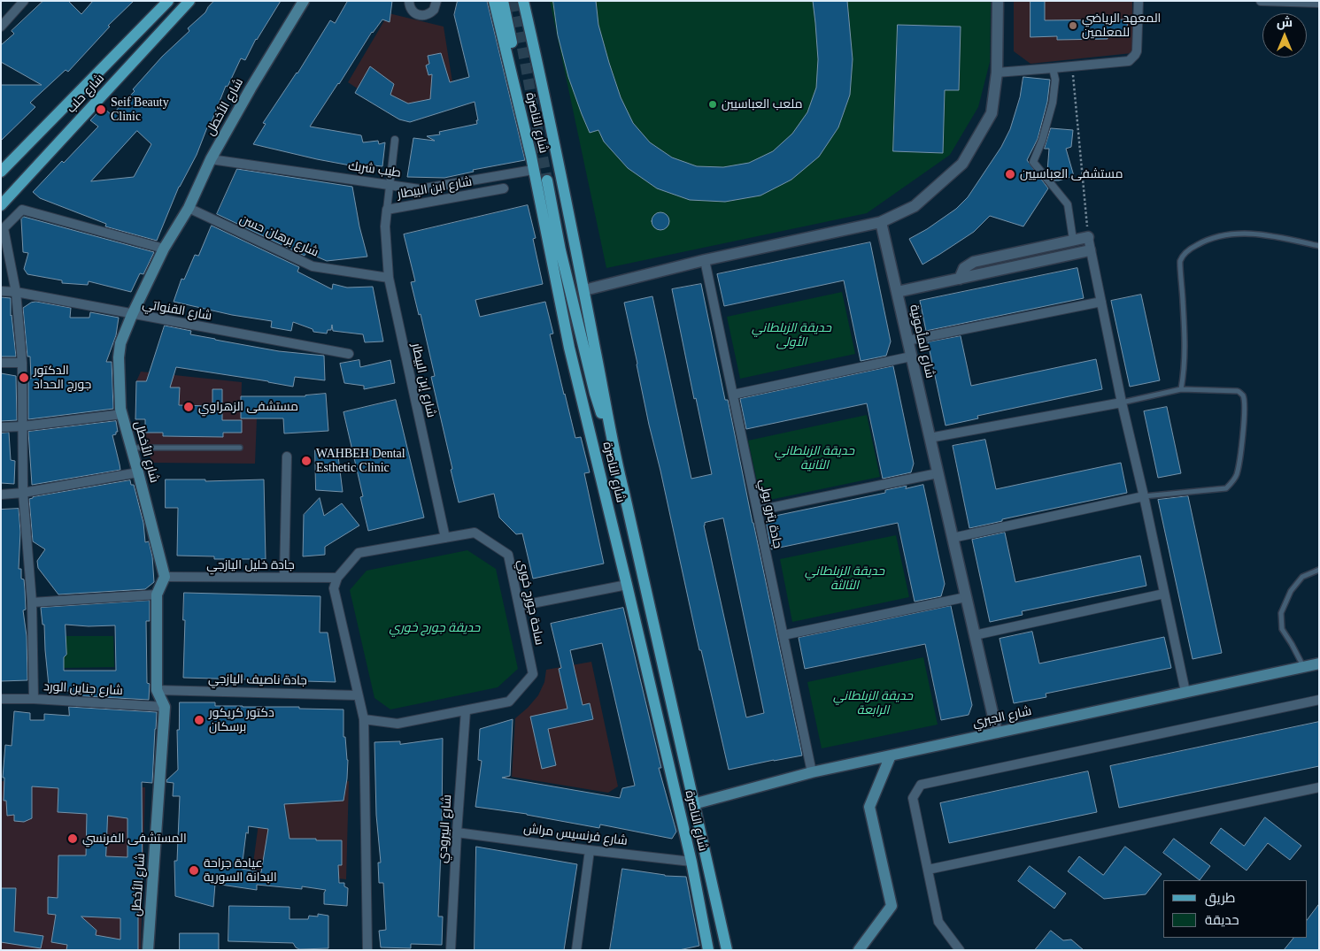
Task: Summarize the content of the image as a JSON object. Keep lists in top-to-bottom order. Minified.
{"streets":{"main road":["شارع حلب","شارع الأخطل","شارع الناصرة","شارع الجبري"],"street":["طيب شربك","شارع ابن البيطار","شارع برهان حسن","شارع القنواتي","شارع المأمونية","شارع إبن البيطار","جادة بترو بولي","جادة خليل اليازجي","ساحة جورج خوري","جادة ناصيف اليازجي","شارع جناين الورد","شارع البيرودي","شارع فرنسيس مراش"]},"crossings":[["شارع الأخطل","طيب شربك"],["شارع الأخطل","شارع برهان حسن"],["شارع الأخطل","شارع القنواتي"],["شارع الأخطل","جادة خليل اليازجي"],["شارع الأخطل","شارع جناين الورد"],["شارع الناصرة","طيب شربك"],["شارع الناصرة","شارع الجبري"],["شارع الناصرة","شارع فرنسيس مراش"],["شارع ابن البيطار","شارع إبن البيطار"],["شارع برهان حسن","شارع إبن البيطار"],["شارع المأمونية","شارع الجبري"],["شارع إبن البيطار","ساحة جورج خوري"],["جادة بترو بولي","شارع الجبري"],["جادة خليل اليازجي","ساحة جورج خوري"],["ساحة جورج خوري","شارع البيرودي"],["شارع البيرودي","شارع فرنسيس مراش"]],"parks":["حديقة الزبلطاني الأولى","حديقة الزبلطاني الثانية","حديقة الزبلطاني الثالثة","حديقة جورج خوري","حديقة الزبلطاني الرابعة"],"places":["المعهد الرياضي للمعلمين","ملعب العباسيين","Seif Beauty Clinic","مستشفى العباسيين","الدكتور جورج الحداد","مستشفى الزهراوي","WAHBEH Dental Esthetic Clinic","دكتور كريكور برسكان","المستشفى الفرنسي","عيادة جراحة البدانة السورية"],"legend":["طريق","حديقة"],"north":"top"}
